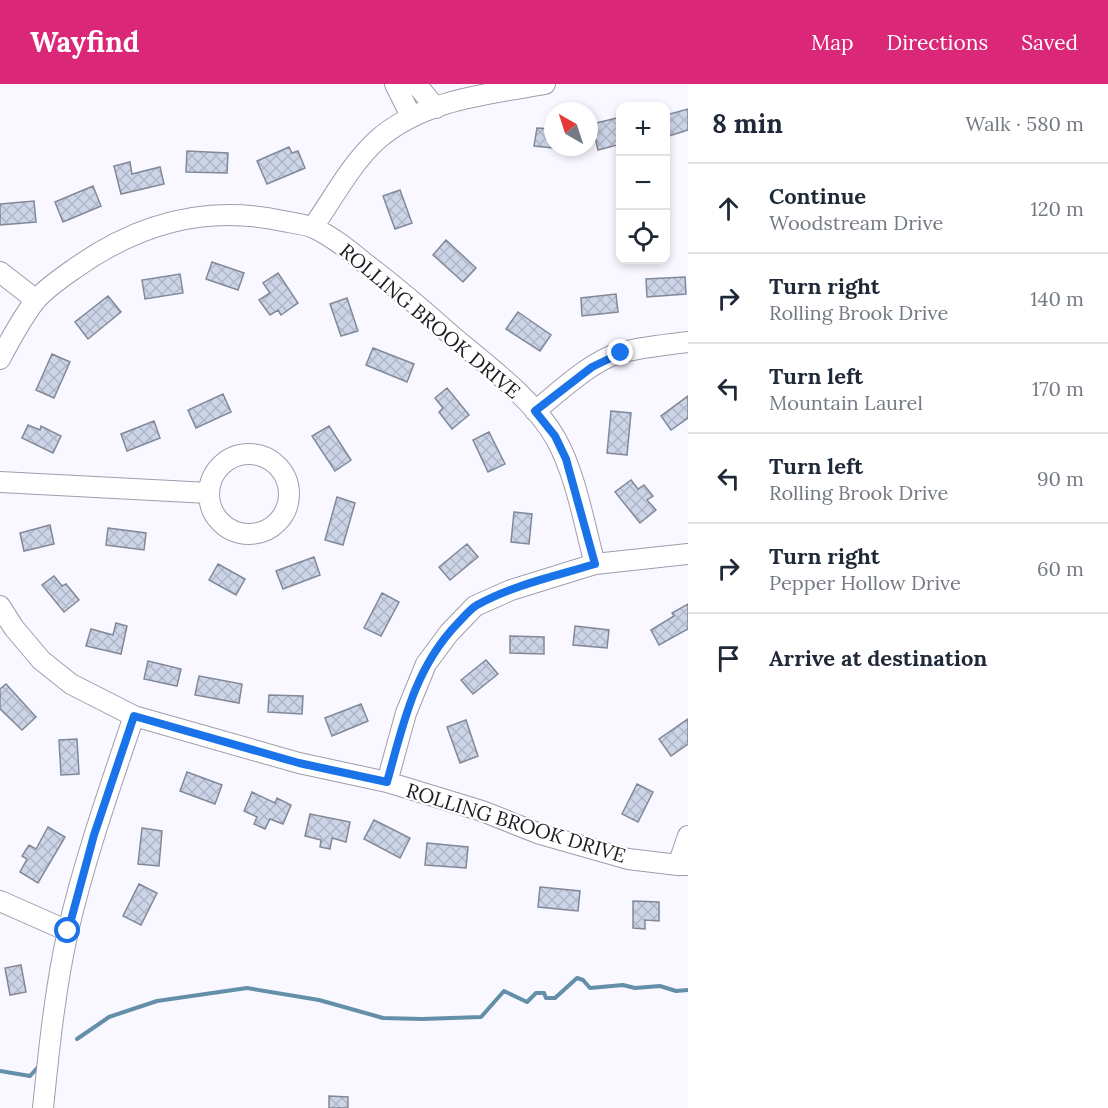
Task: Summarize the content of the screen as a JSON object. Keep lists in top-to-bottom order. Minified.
{"streets":{"street":["ROLLING BROOK DRIVE"]},"north":"top left","page":{"header":"Wayfind","nav":["Map","Directions","Saved"],"heading":["8 min","Walk · 580 m"],"map_buttons":["+","−"],"list":[["Continue","Woodstream Drive","120 m"],["Turn right","Rolling Brook Drive","140 m"],["Turn left","Mountain Laurel","170 m"],["Turn left","Rolling Brook Drive","90 m"],["Turn right","Pepper Hollow Drive","60 m"],"Arrive at destination"]}}
